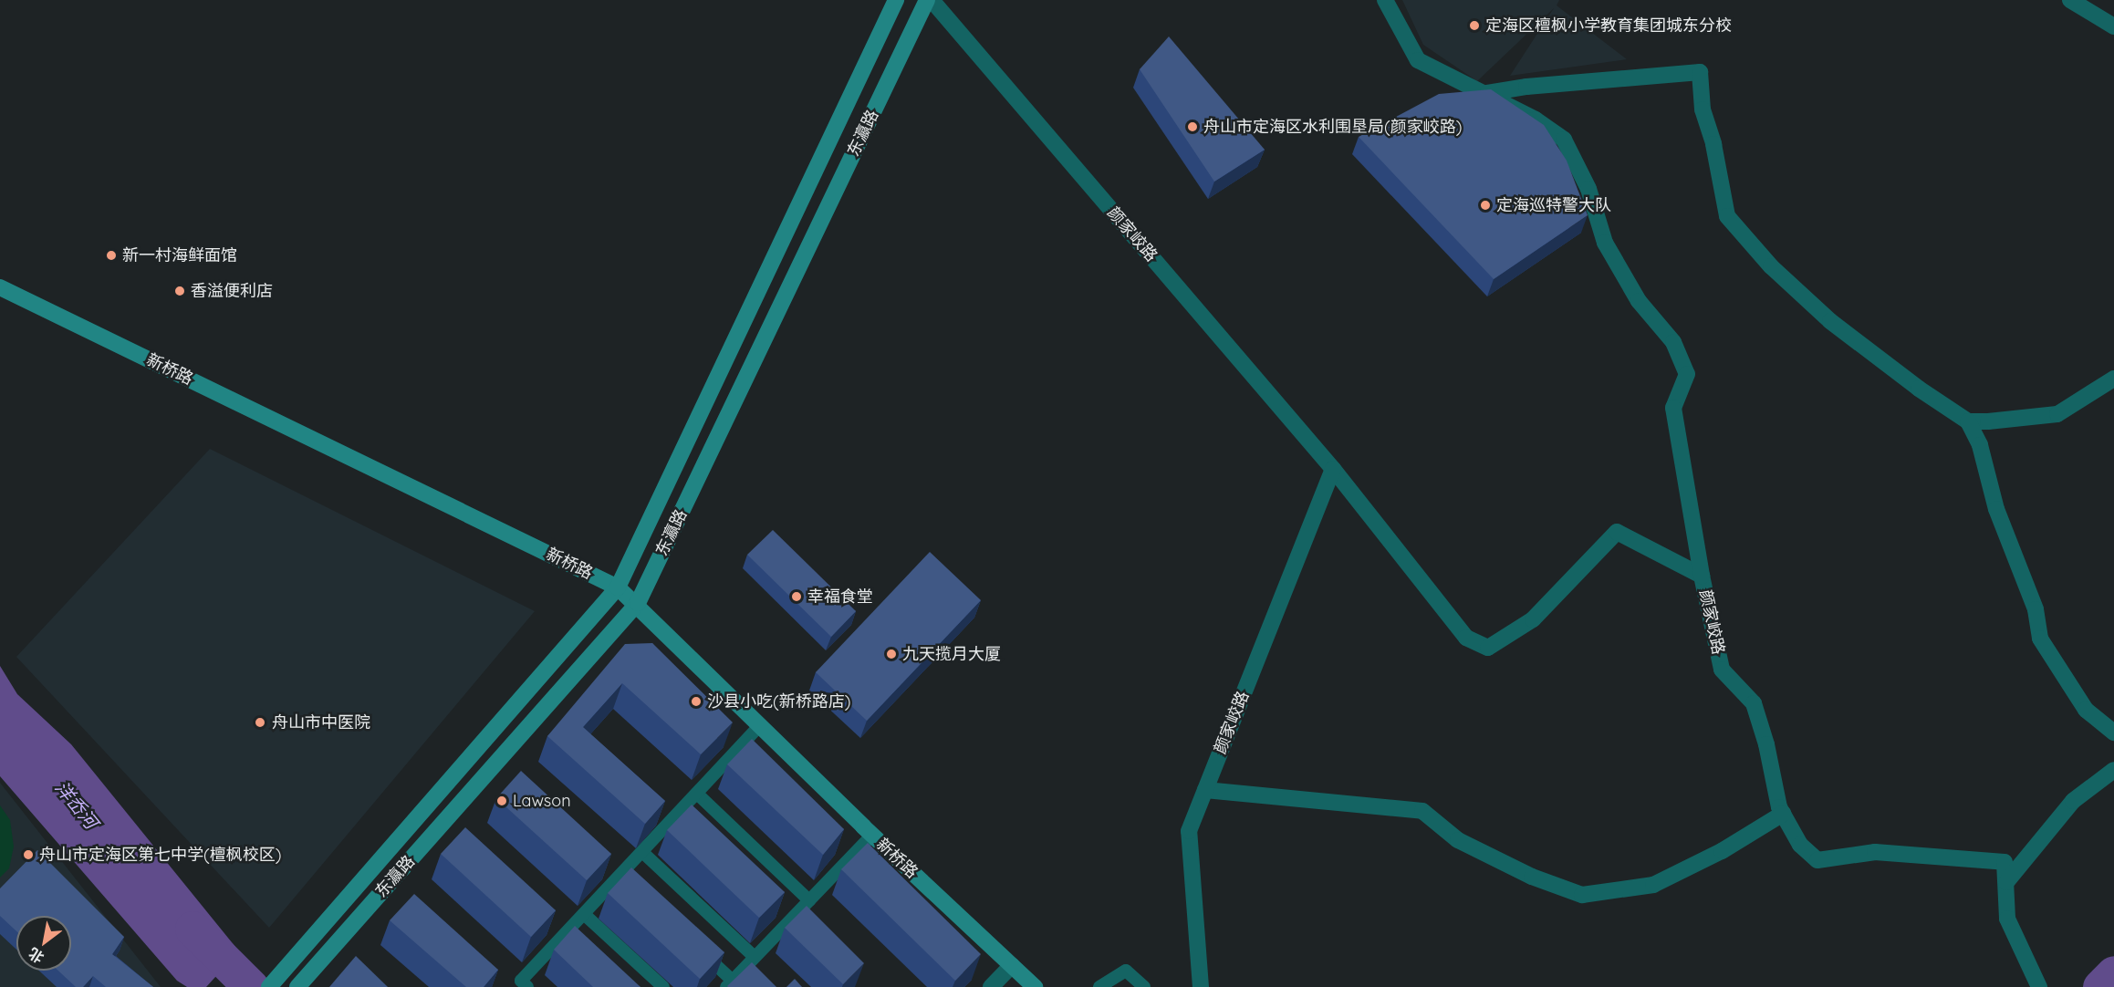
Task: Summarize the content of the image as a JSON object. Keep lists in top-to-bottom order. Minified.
{"streets":{"main road":["东瀛路","新桥路"],"street":["颜家峧路"]},"crossings":[["东瀛路","新桥路"]],"water":["洋岙河"],"places":["定海区檀枫小学教育集团城东分校","舟山市定海区水利围垦局(颜家峧路)","定海巡特警大队","新一村海鲜面馆","香溢便利店","幸福食堂","九天揽月大厦","沙县小吃(新桥路店)","舟山市中医院","Lawson","舟山市定海区第七中学(檀枫校区)"],"north":"bottom left"}
